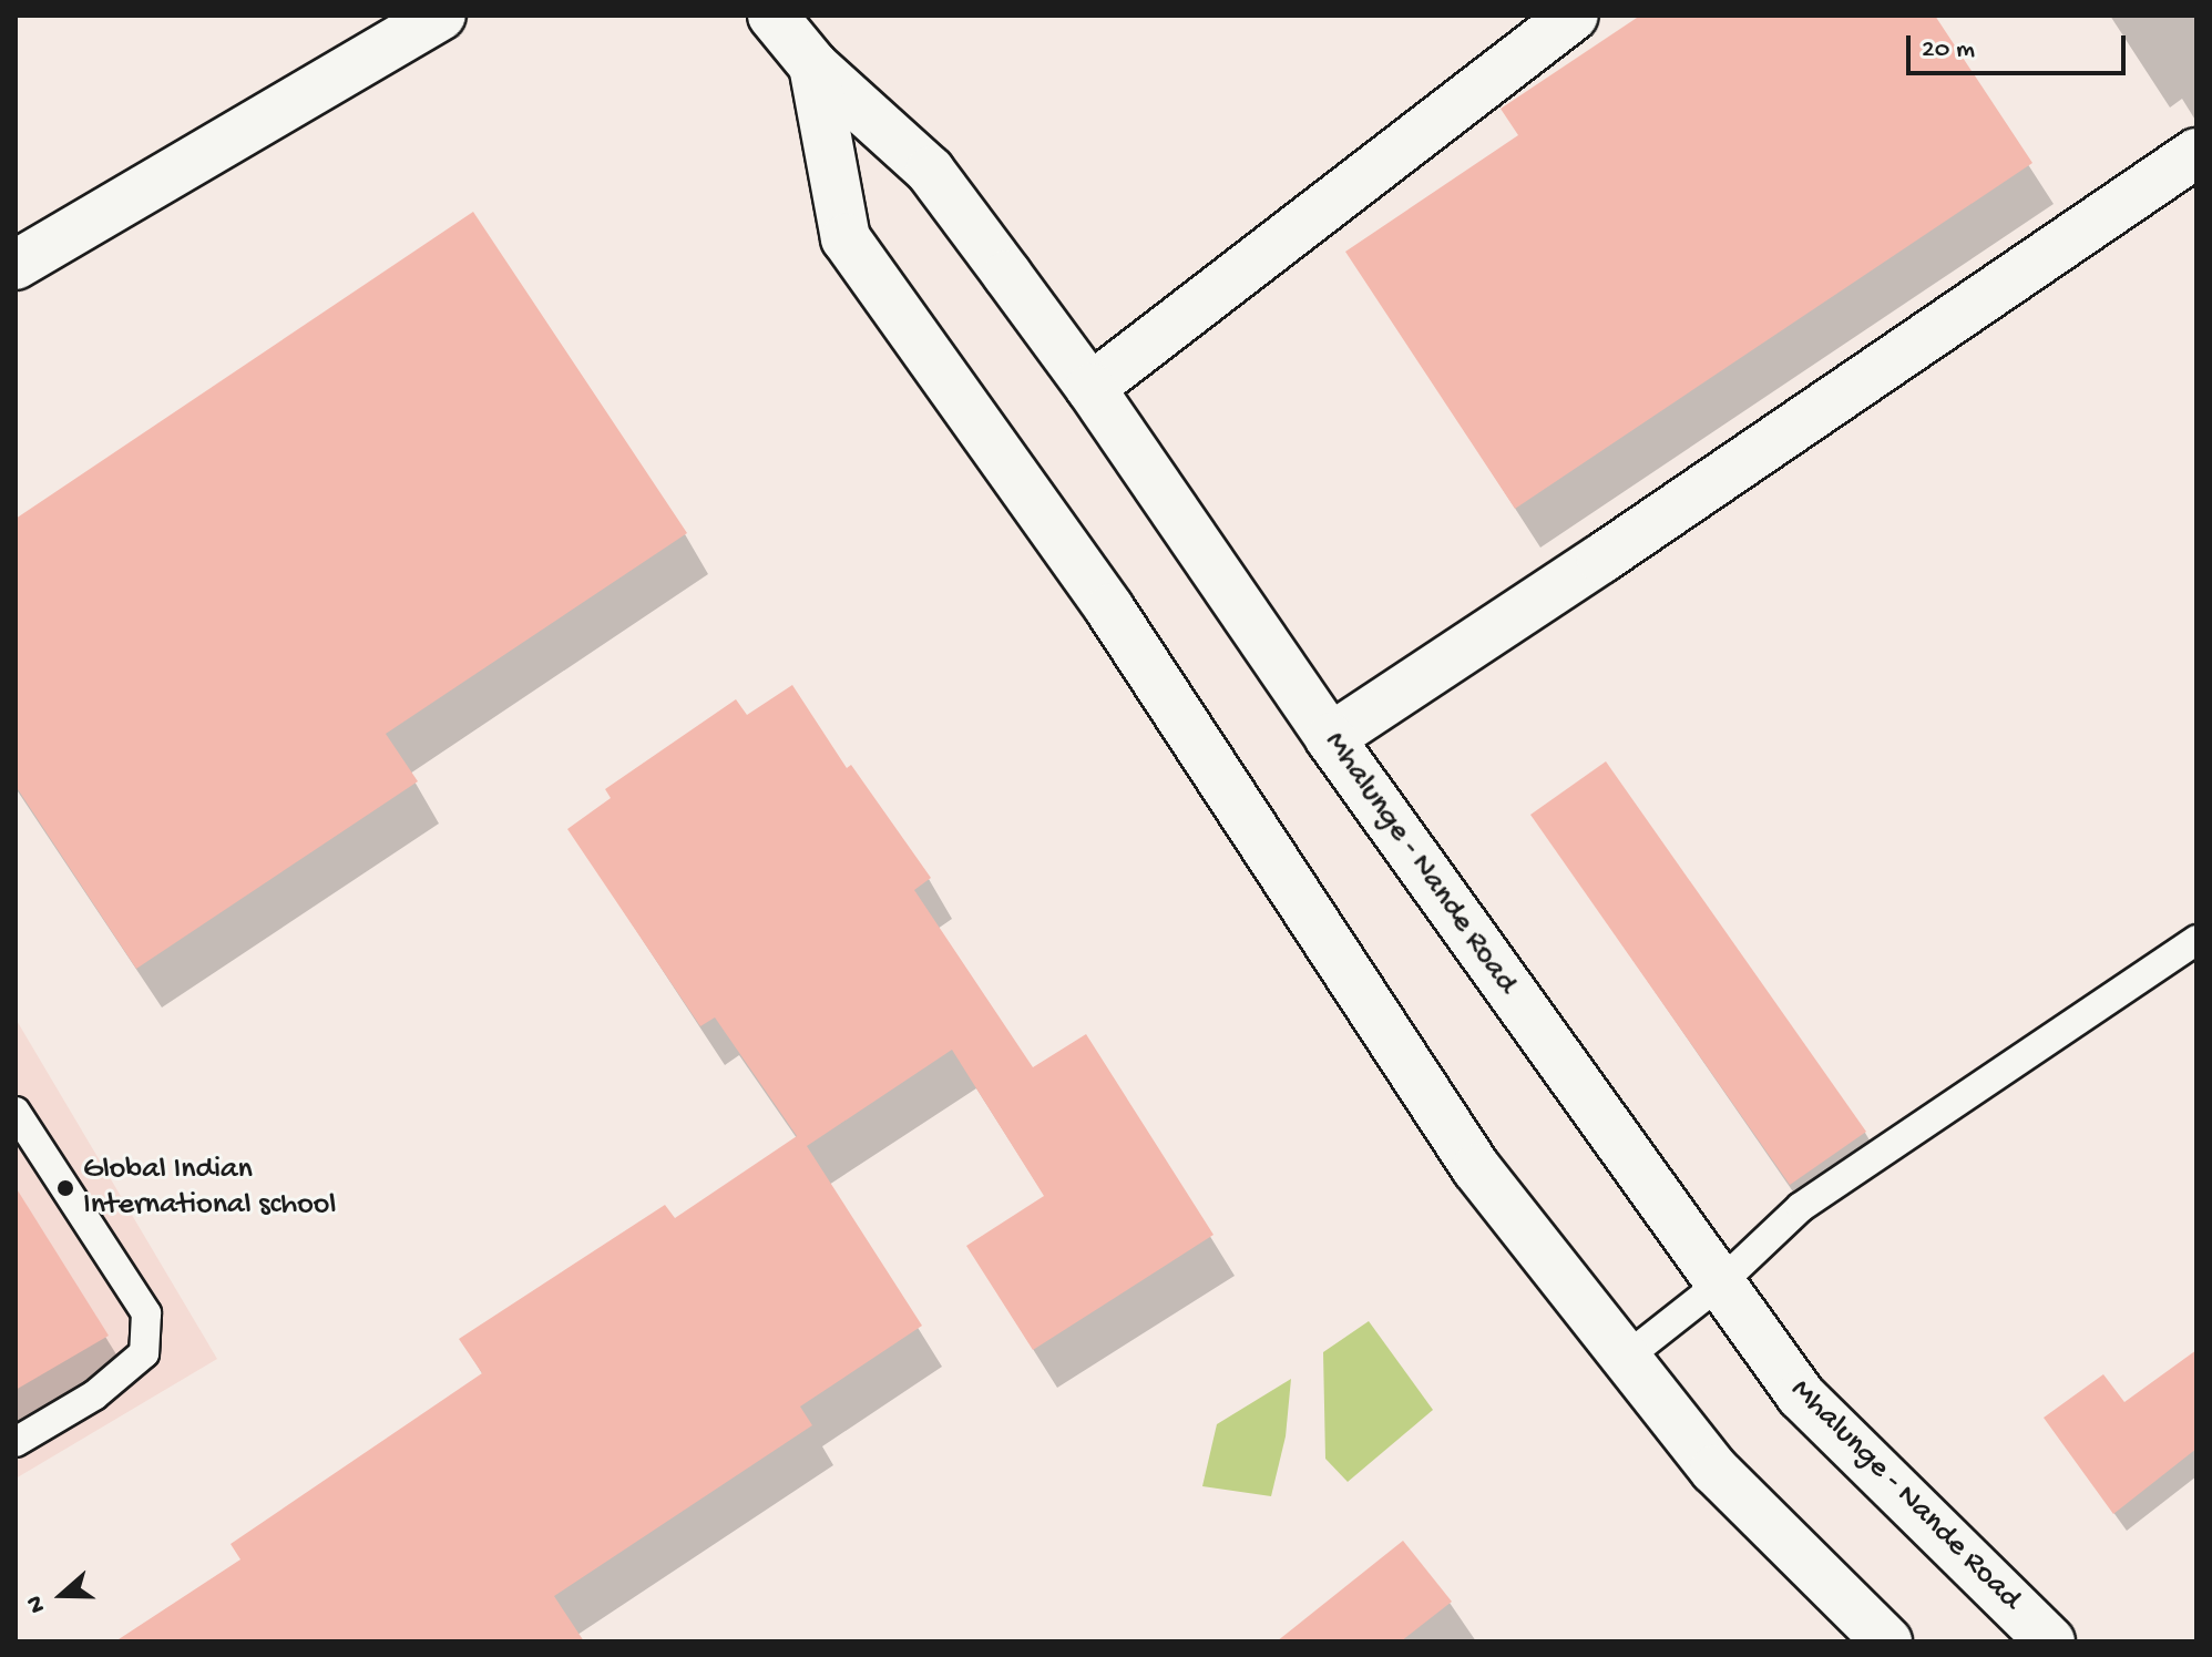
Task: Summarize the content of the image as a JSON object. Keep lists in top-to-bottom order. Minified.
{"streets":{"main road":["Mhalunge - Nande Road"]},"places":["Global Indian International school"],"scale_bar":"20 m","north":"left"}
